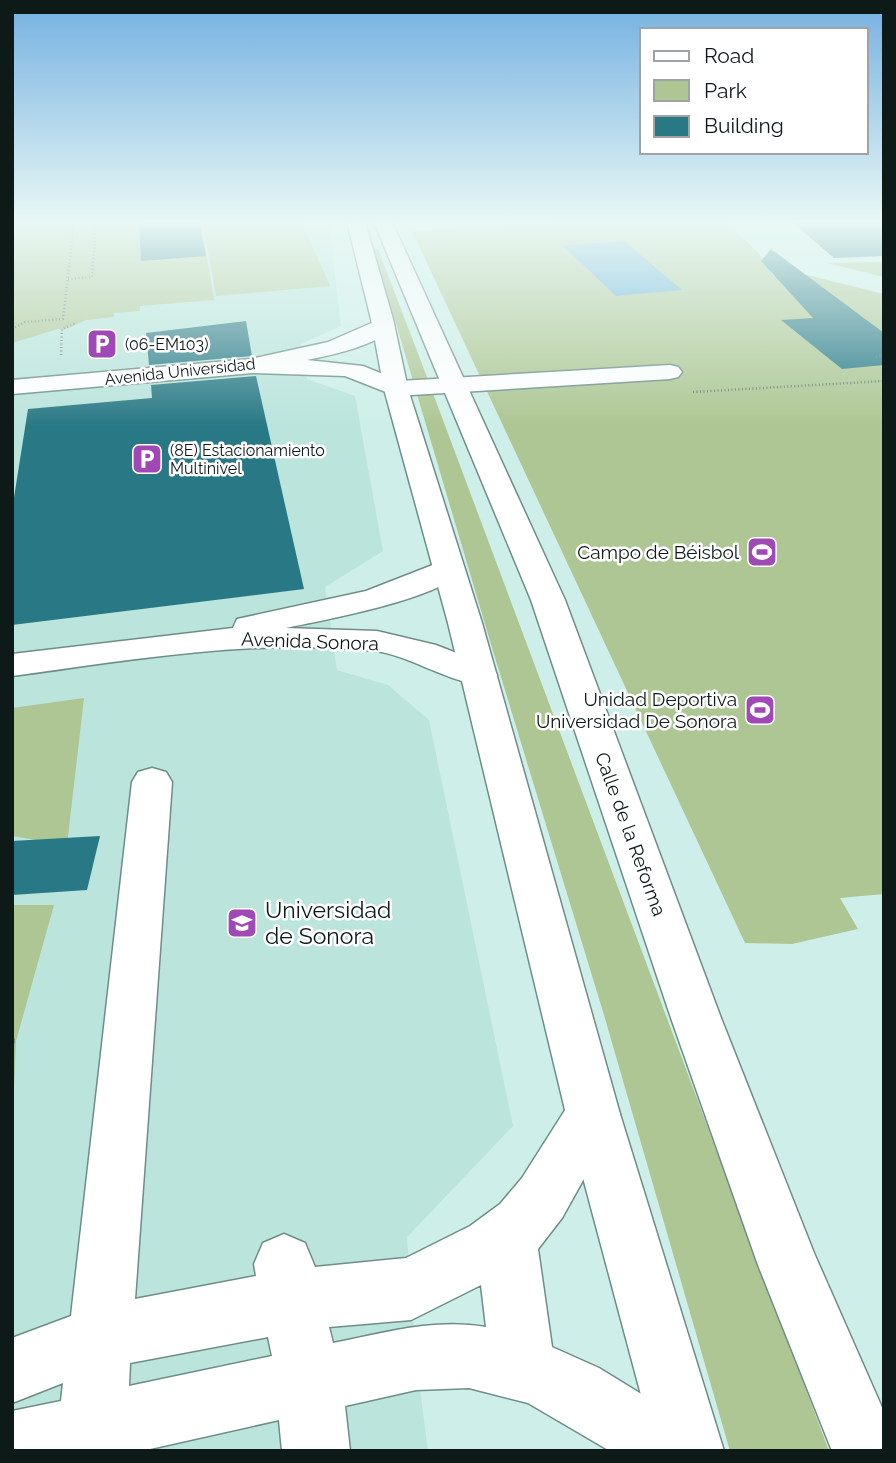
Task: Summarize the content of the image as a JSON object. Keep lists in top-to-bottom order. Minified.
{"streets":{"main road":["Avenida Universidad","Avenida Sonora","Calle de la Reforma"]},"places":{"parking":["(06-EM103)","(8E) Estacionamiento Multinivel"],"sports":["Campo de Béisbol","Unidad Deportiva Universidad De Sonora"],"school or university":["Universidad de Sonora"]},"legend":["Road","Park","Building"]}
